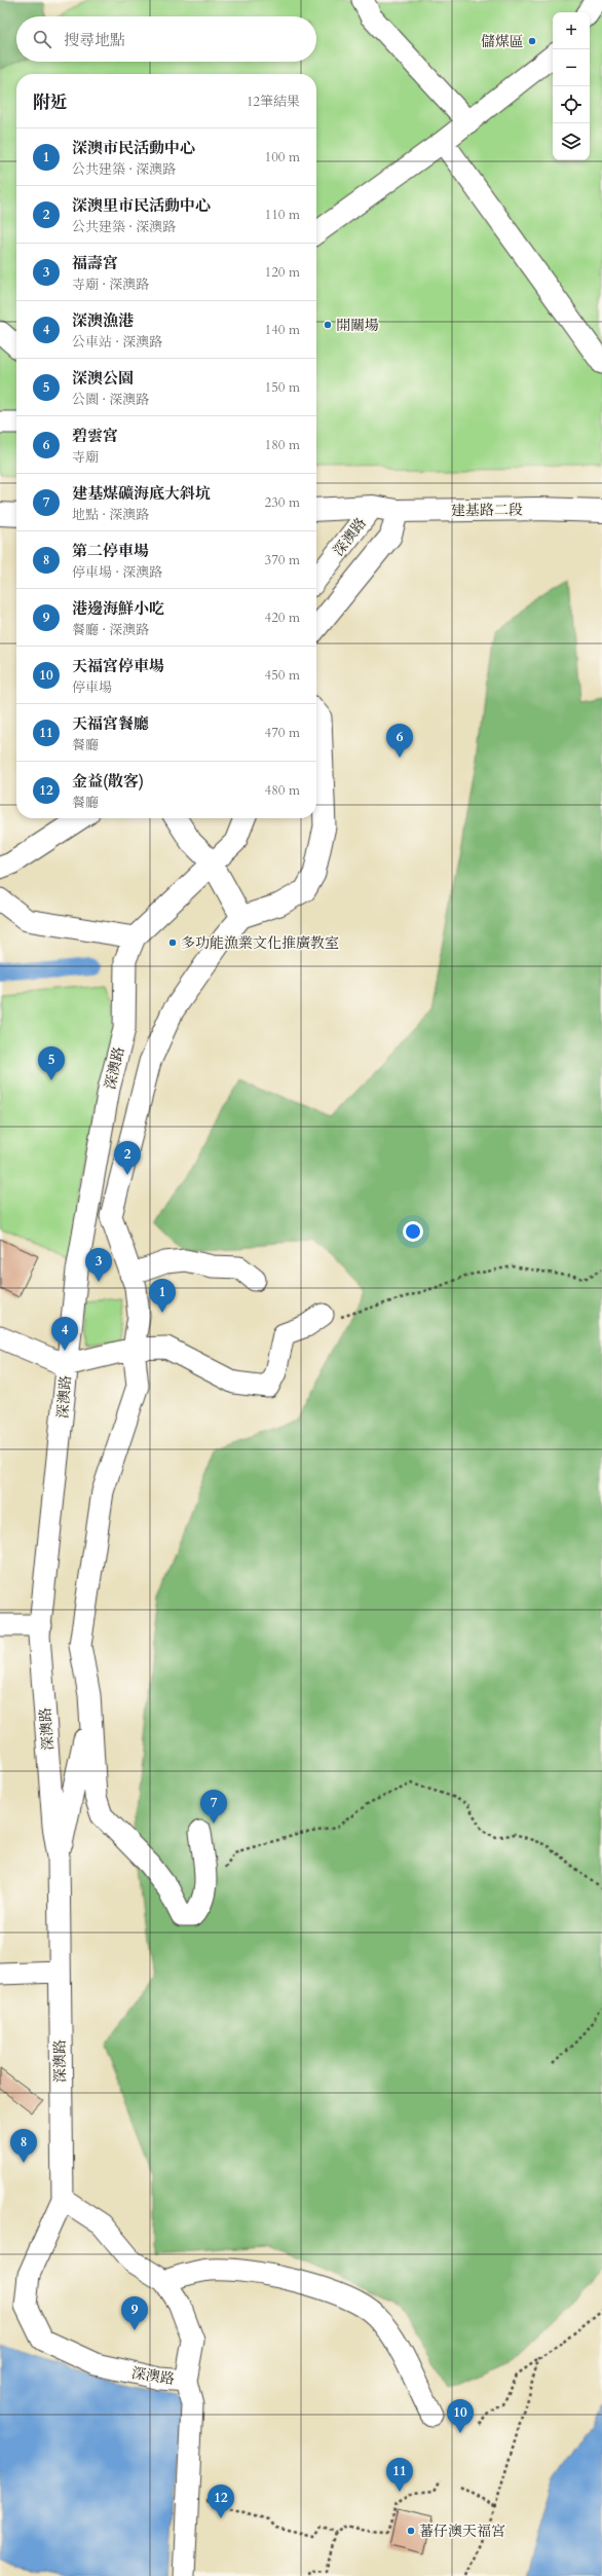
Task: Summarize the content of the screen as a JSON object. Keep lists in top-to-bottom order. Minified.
{"streets":{"main road":["建基路二段"],"street":["深澳路"]},"crossings":[["建基路二段","深澳路"]],"places":["儲煤區","開關場","多功能漁業文化推廣教室","蕃仔澳天福宮"],"page":{"map_buttons":["+","−"],"search":"搜尋地點","heading":["附近","12筆結果"],"list":[{"mark":"1","name":"深澳市民活動中心","note":"公共建築 · 深澳路","value":"100 m"},{"mark":"2","name":"深澳里市民活動中心","note":"公共建築 · 深澳路","value":"110 m"},{"mark":"3","name":"福壽宮","note":"寺廟 · 深澳路","value":"120 m"},{"mark":"4","name":"深澳漁港","note":"公車站 · 深澳路","value":"140 m"},{"mark":"5","name":"深澳公園","note":"公園 · 深澳路","value":"150 m"},{"mark":"6","name":"碧雲宮","note":"寺廟","value":"180 m"},{"mark":"7","name":"建基煤礦海底大斜坑","note":"地點 · 深澳路","value":"230 m"},{"mark":"8","name":"第二停車場","note":"停車場 · 深澳路","value":"370 m"},{"mark":"9","name":"港邊海鮮小吃","note":"餐廳 · 深澳路","value":"420 m"},{"mark":"10","name":"天福宮停車場","note":"停車場","value":"450 m"},{"mark":"11","name":"天福宮餐廳","note":"餐廳","value":"470 m"},{"mark":"12","name":"金益(散客)","note":"餐廳","value":"480 m"}],"pins":["6","5","2","3","1","4","7","8","9","10","11","12"]}}
